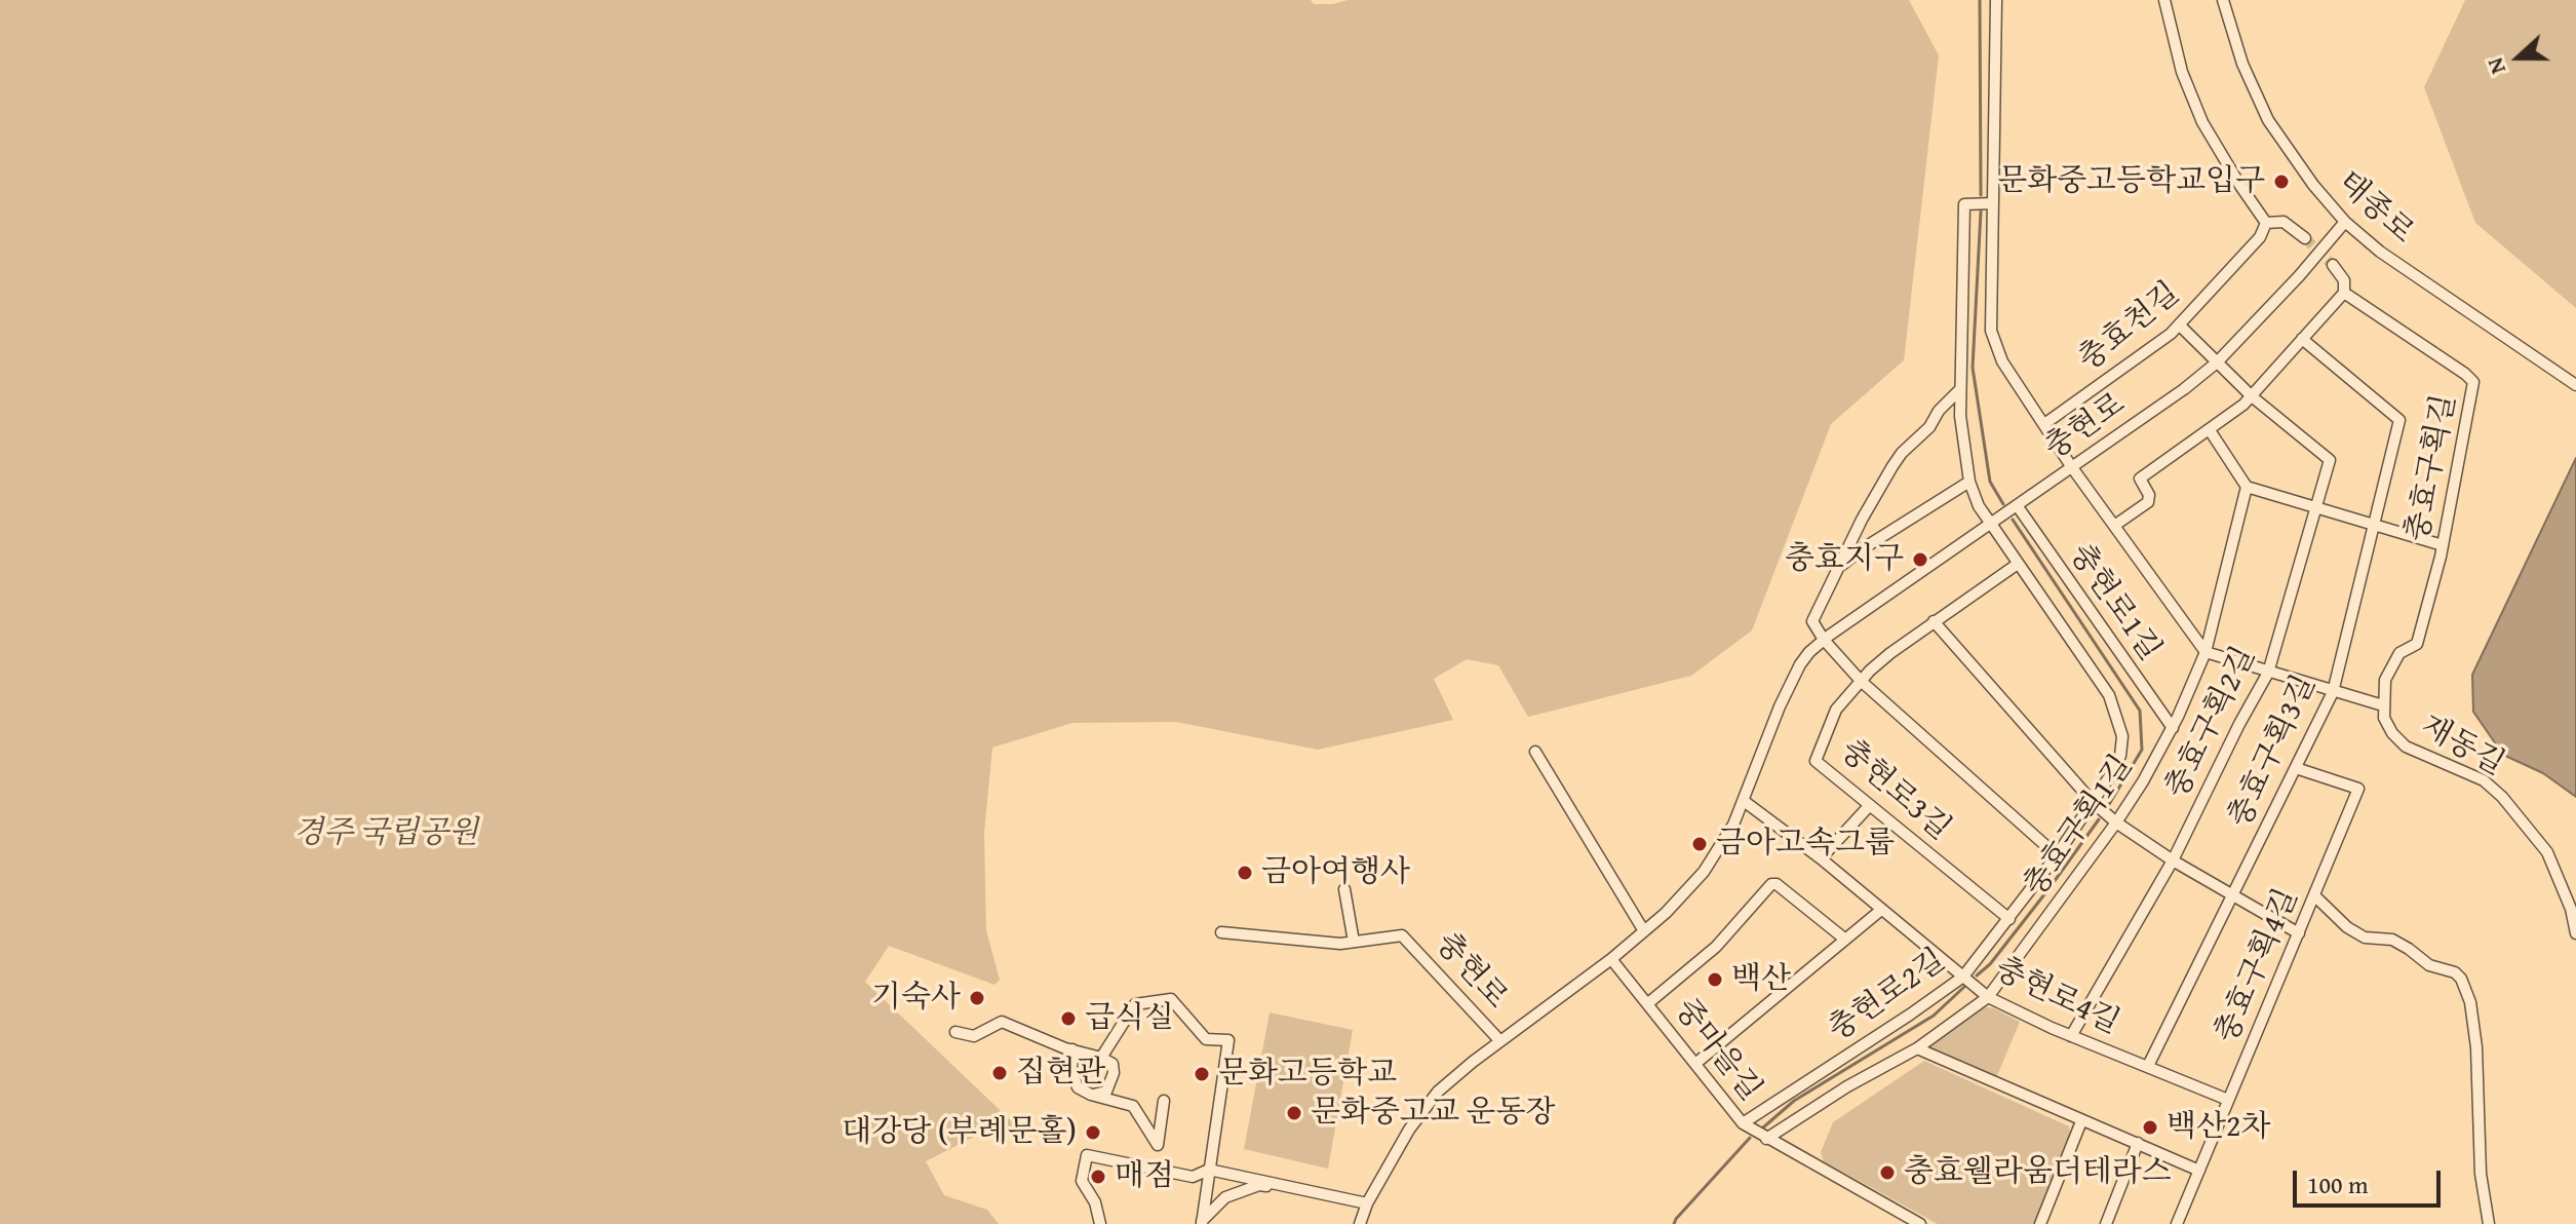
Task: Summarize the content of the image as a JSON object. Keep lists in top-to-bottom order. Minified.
{"streets":{"street":["태종로","충효천길","충현로","충효구획길","충현로1길","충효구획2길","재동길","충효구획3길","충현로3길","충효구획1길","충효구획4길","충현로2길","충현로4길","중마을길"]},"crossings":[["태종로","충현로"],["충현로","충현로1길"],["충현로","충현로3길"],["충현로","충현로2길"],["충현로","충현로4길"],["충현로","중마을길"],["충효구획길","재동길"],["충현로1길","충효구획1길"],["충효구획2길","재동길"],["충효구획2길","충현로4길"],["재동길","충효구획3길"],["재동길","충효구획1길"],["충효구획3길","충효구획4길"],["충효구획3길","충현로4길"],["충현로3길","충현로2길"],["충효구획1길","충현로4길"],["충효구획1길","중마을길"],["충효구획4길","충현로4길"],["충현로2길","충현로4길"],["충현로2길","중마을길"]],"parks":["경주 국립공원"],"places":["문화중고등학교입구","충효지구","금아고속그룹","금아여행사","백산","기숙사","급식실","집현관","문화고등학교","문화중고교 운동장","백산2차","대강당 (부례문홀)","충효웰라움더테라스","매점"],"scale_bar":"100 m","north":"left"}
